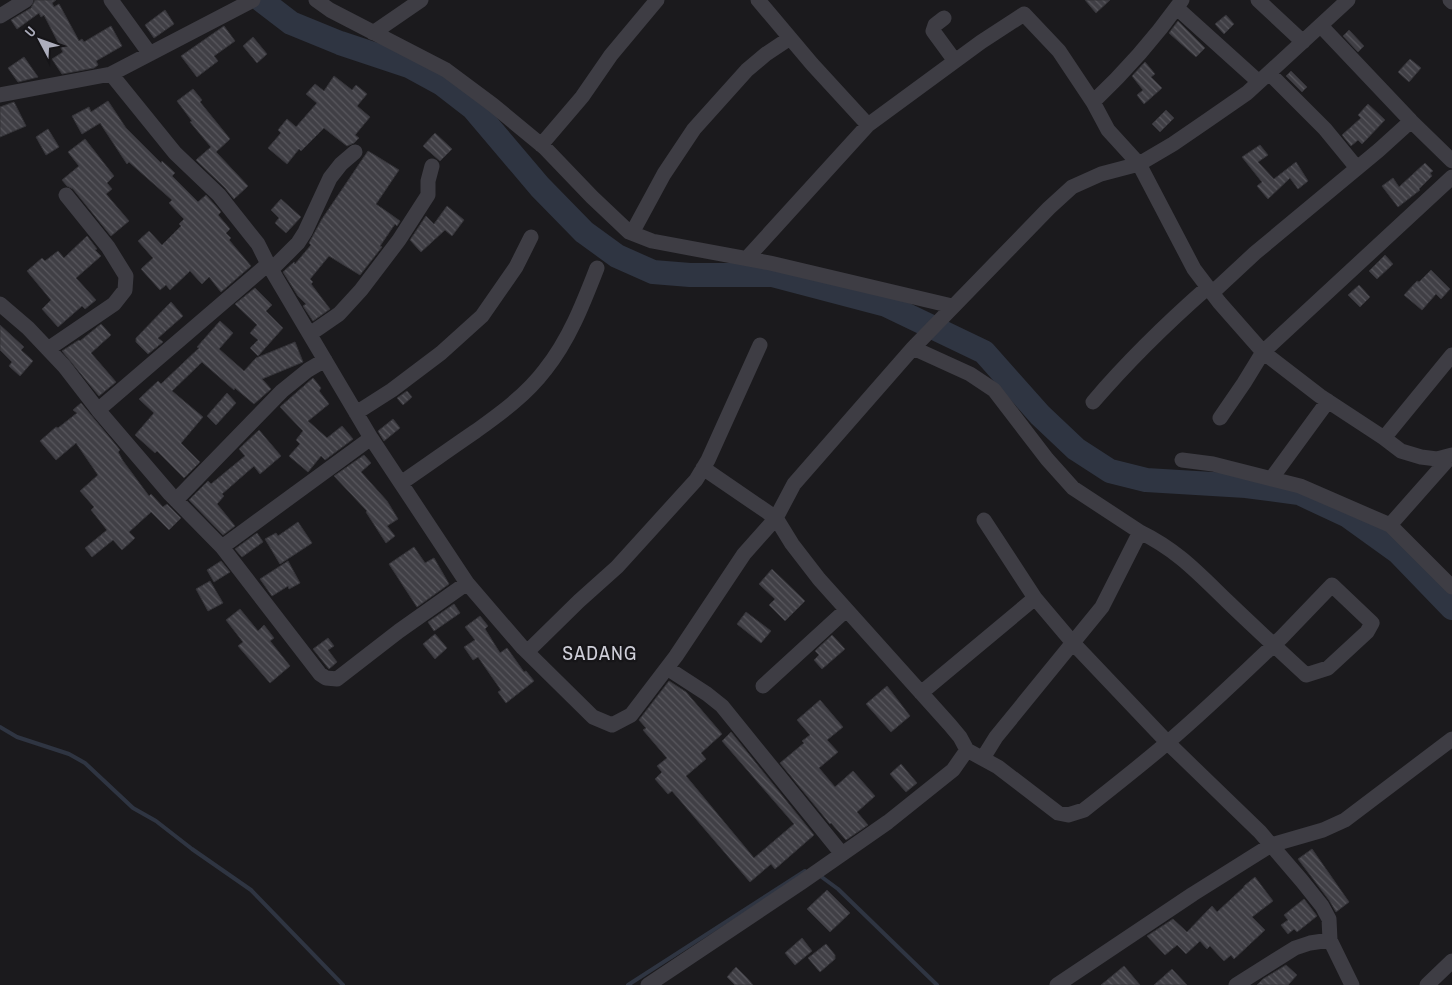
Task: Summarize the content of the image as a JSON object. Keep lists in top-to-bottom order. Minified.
{"districts":["SADANG"],"north":"top left"}
